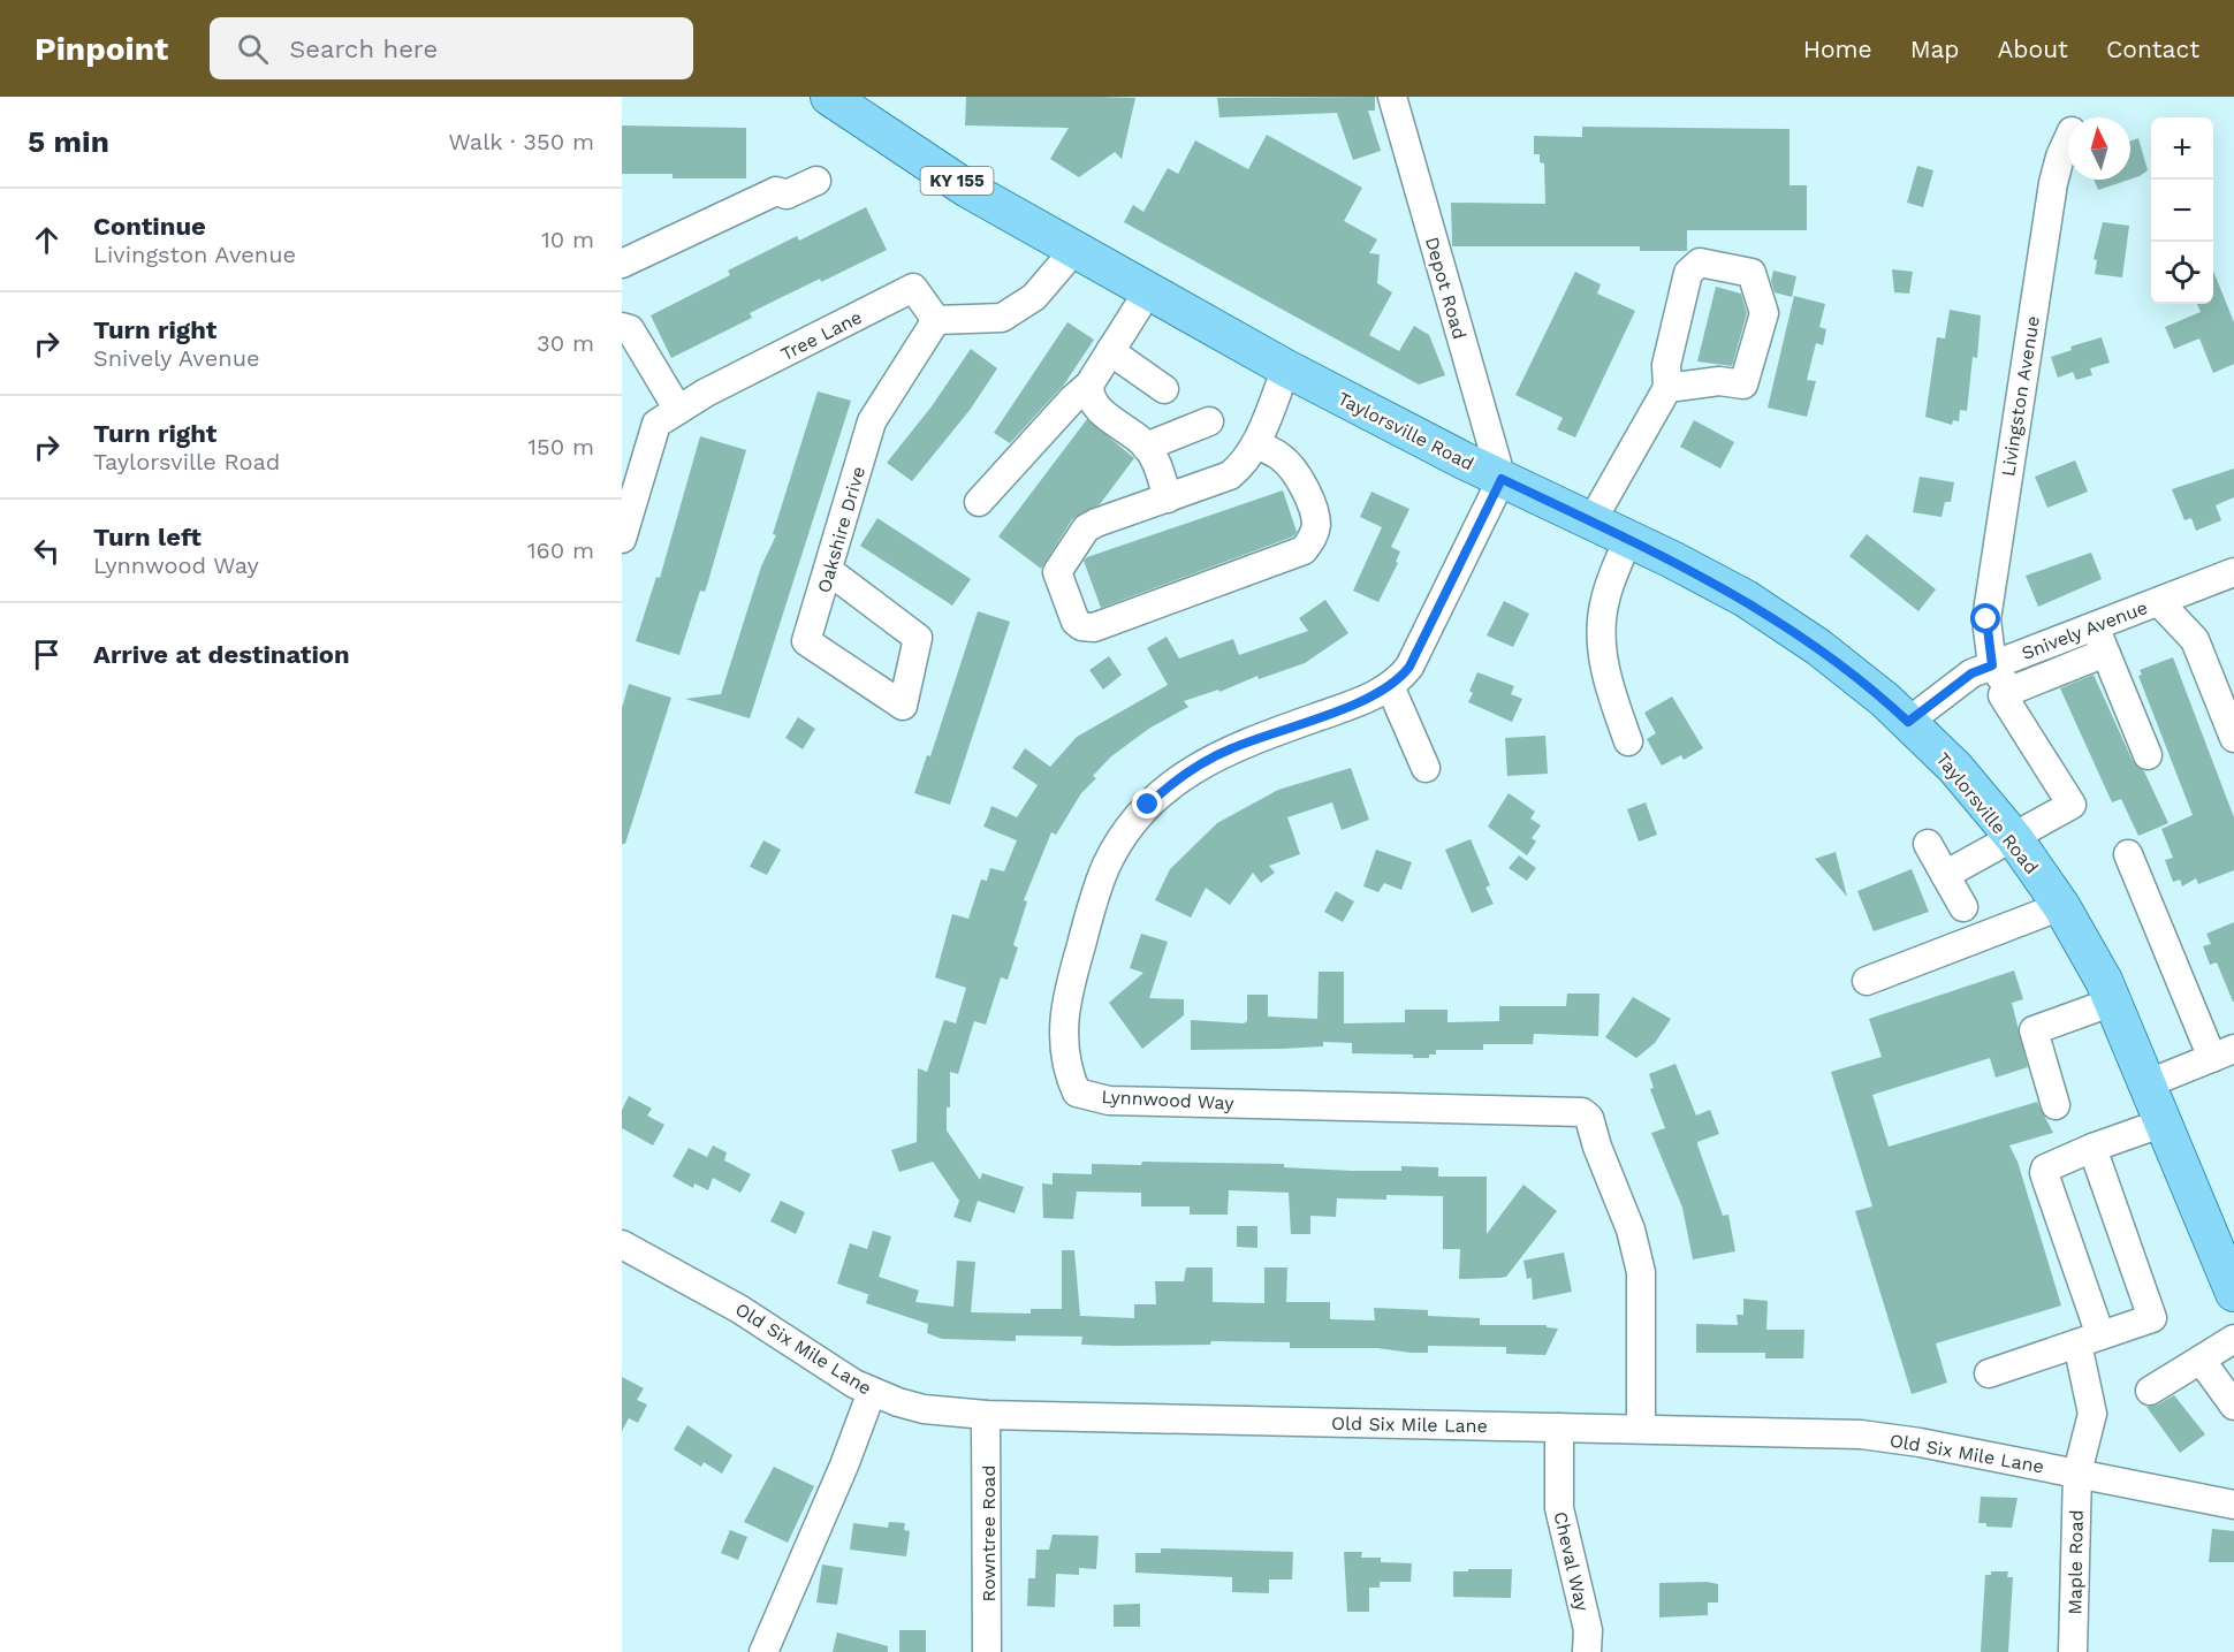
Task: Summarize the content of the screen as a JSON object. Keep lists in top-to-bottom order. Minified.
{"streets":{"main road":["KY 155","Taylorsville Road"],"street":["Depot Road","Tree Lane","Livingston Avenue","Oakshire Drive","Snively Avenue","Lynnwood Way","Old Six Mile Lane","Rowntree Road","Cheval Way","Maple Road"]},"crossings":[["Depot Road","Taylorsville Road"],["Depot Road","Lynnwood Way"],["Tree Lane","Oakshire Drive"],["Livingston Avenue","Snively Avenue"],["Taylorsville Road","Snively Avenue"],["Taylorsville Road","Lynnwood Way"],["Lynnwood Way","Old Six Mile Lane"],["Old Six Mile Lane","Rowntree Road"],["Old Six Mile Lane","Cheval Way"],["Old Six Mile Lane","Maple Road"]],"north":"top","page":{"header":"Pinpoint","search":"Search here","nav":["Home","Map","About","Contact"],"heading":["5 min","Walk · 350 m"],"map_buttons":["+","−"],"list":[["Continue","Livingston Avenue","10 m"],["Turn right","Snively Avenue","30 m"],["Turn right","Taylorsville Road","150 m"],["Turn left","Lynnwood Way","160 m"],"Arrive at destination"]}}
